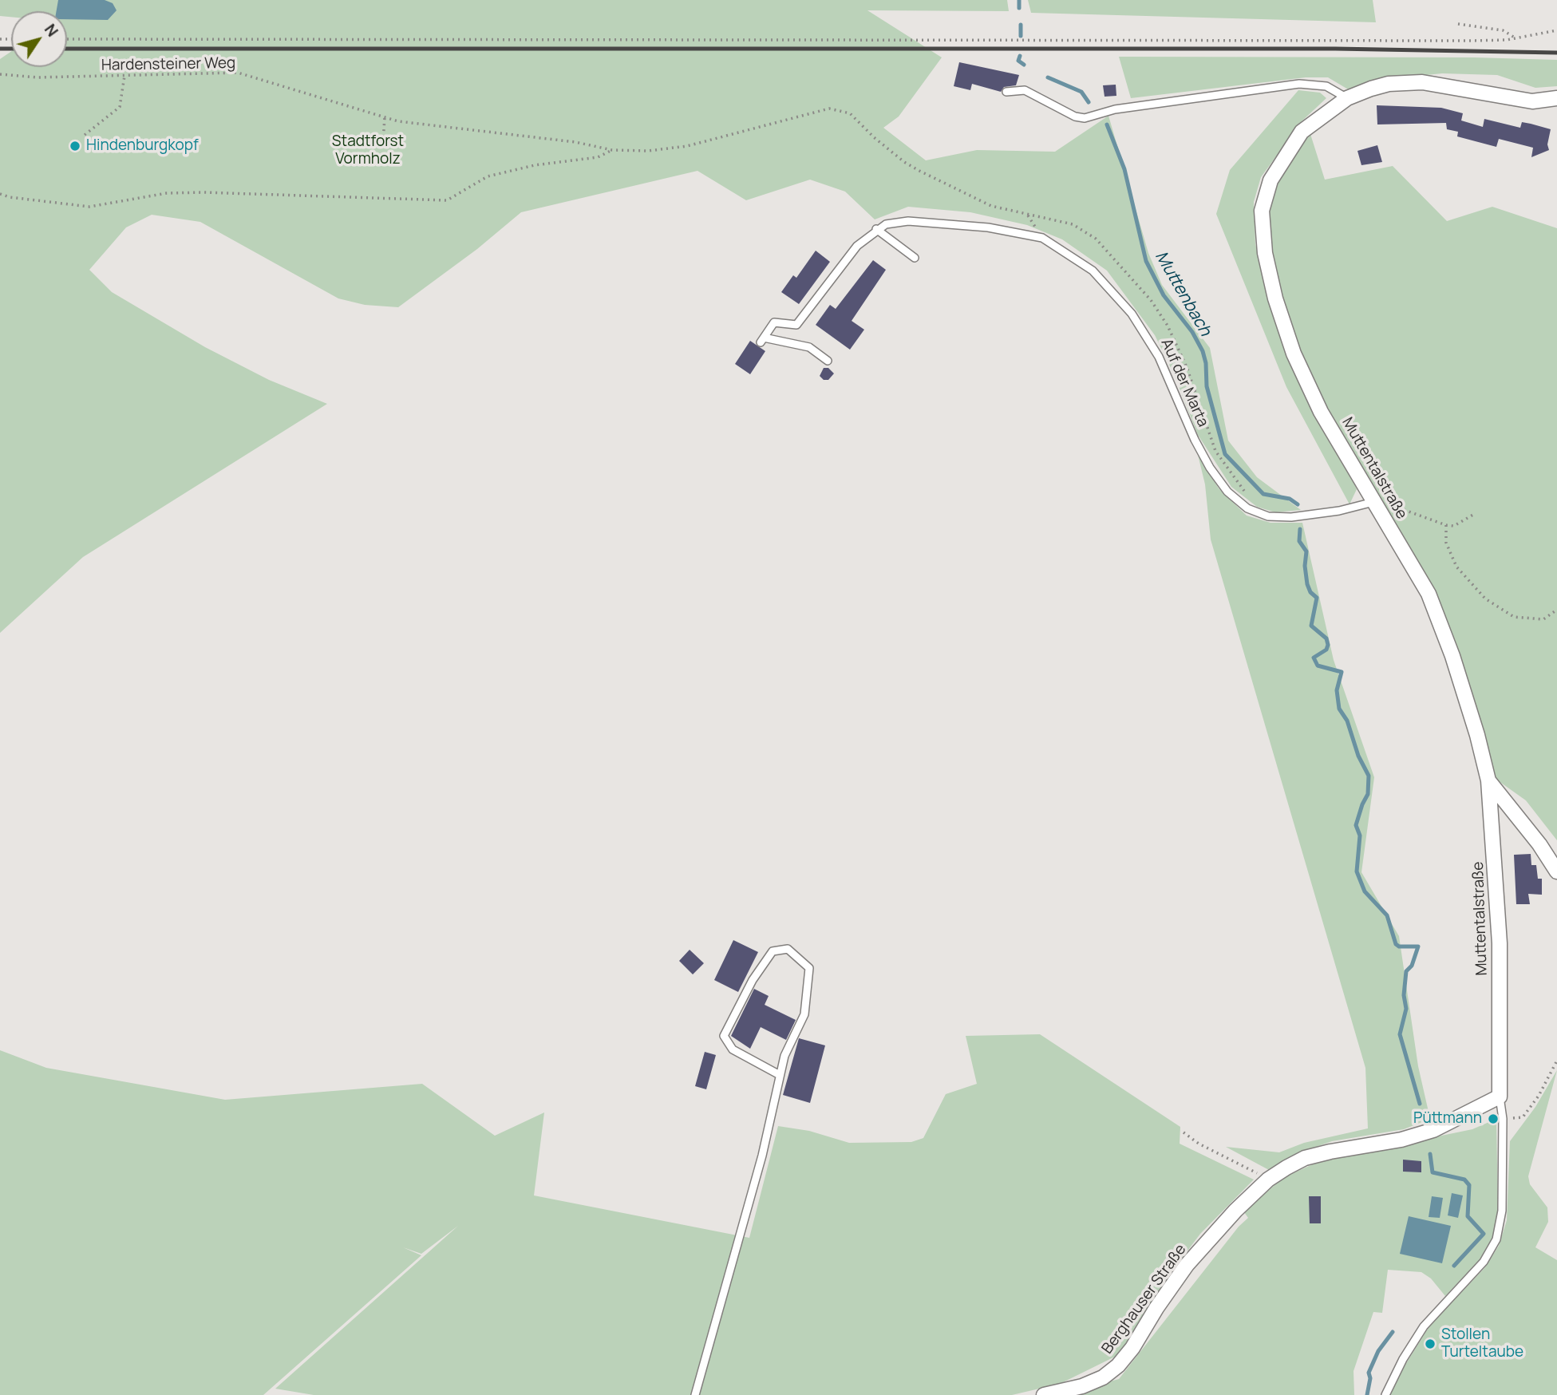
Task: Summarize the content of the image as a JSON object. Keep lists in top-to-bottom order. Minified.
{"streets":{"street":["Muttentalstraße","Berghauser Straße"],"lane":["Auf der Marta"],"path":["Hardensteiner Weg"]},"crossings":[["Auf der Marta","Muttentalstraße"],["Muttentalstraße","Berghauser Straße"]],"water":["Muttenbach"],"parks":["Stadtforst Vormholz"],"places":["Hindenburgkopf","Püttmann","Stollen Turteltaube"],"north":"top right"}
